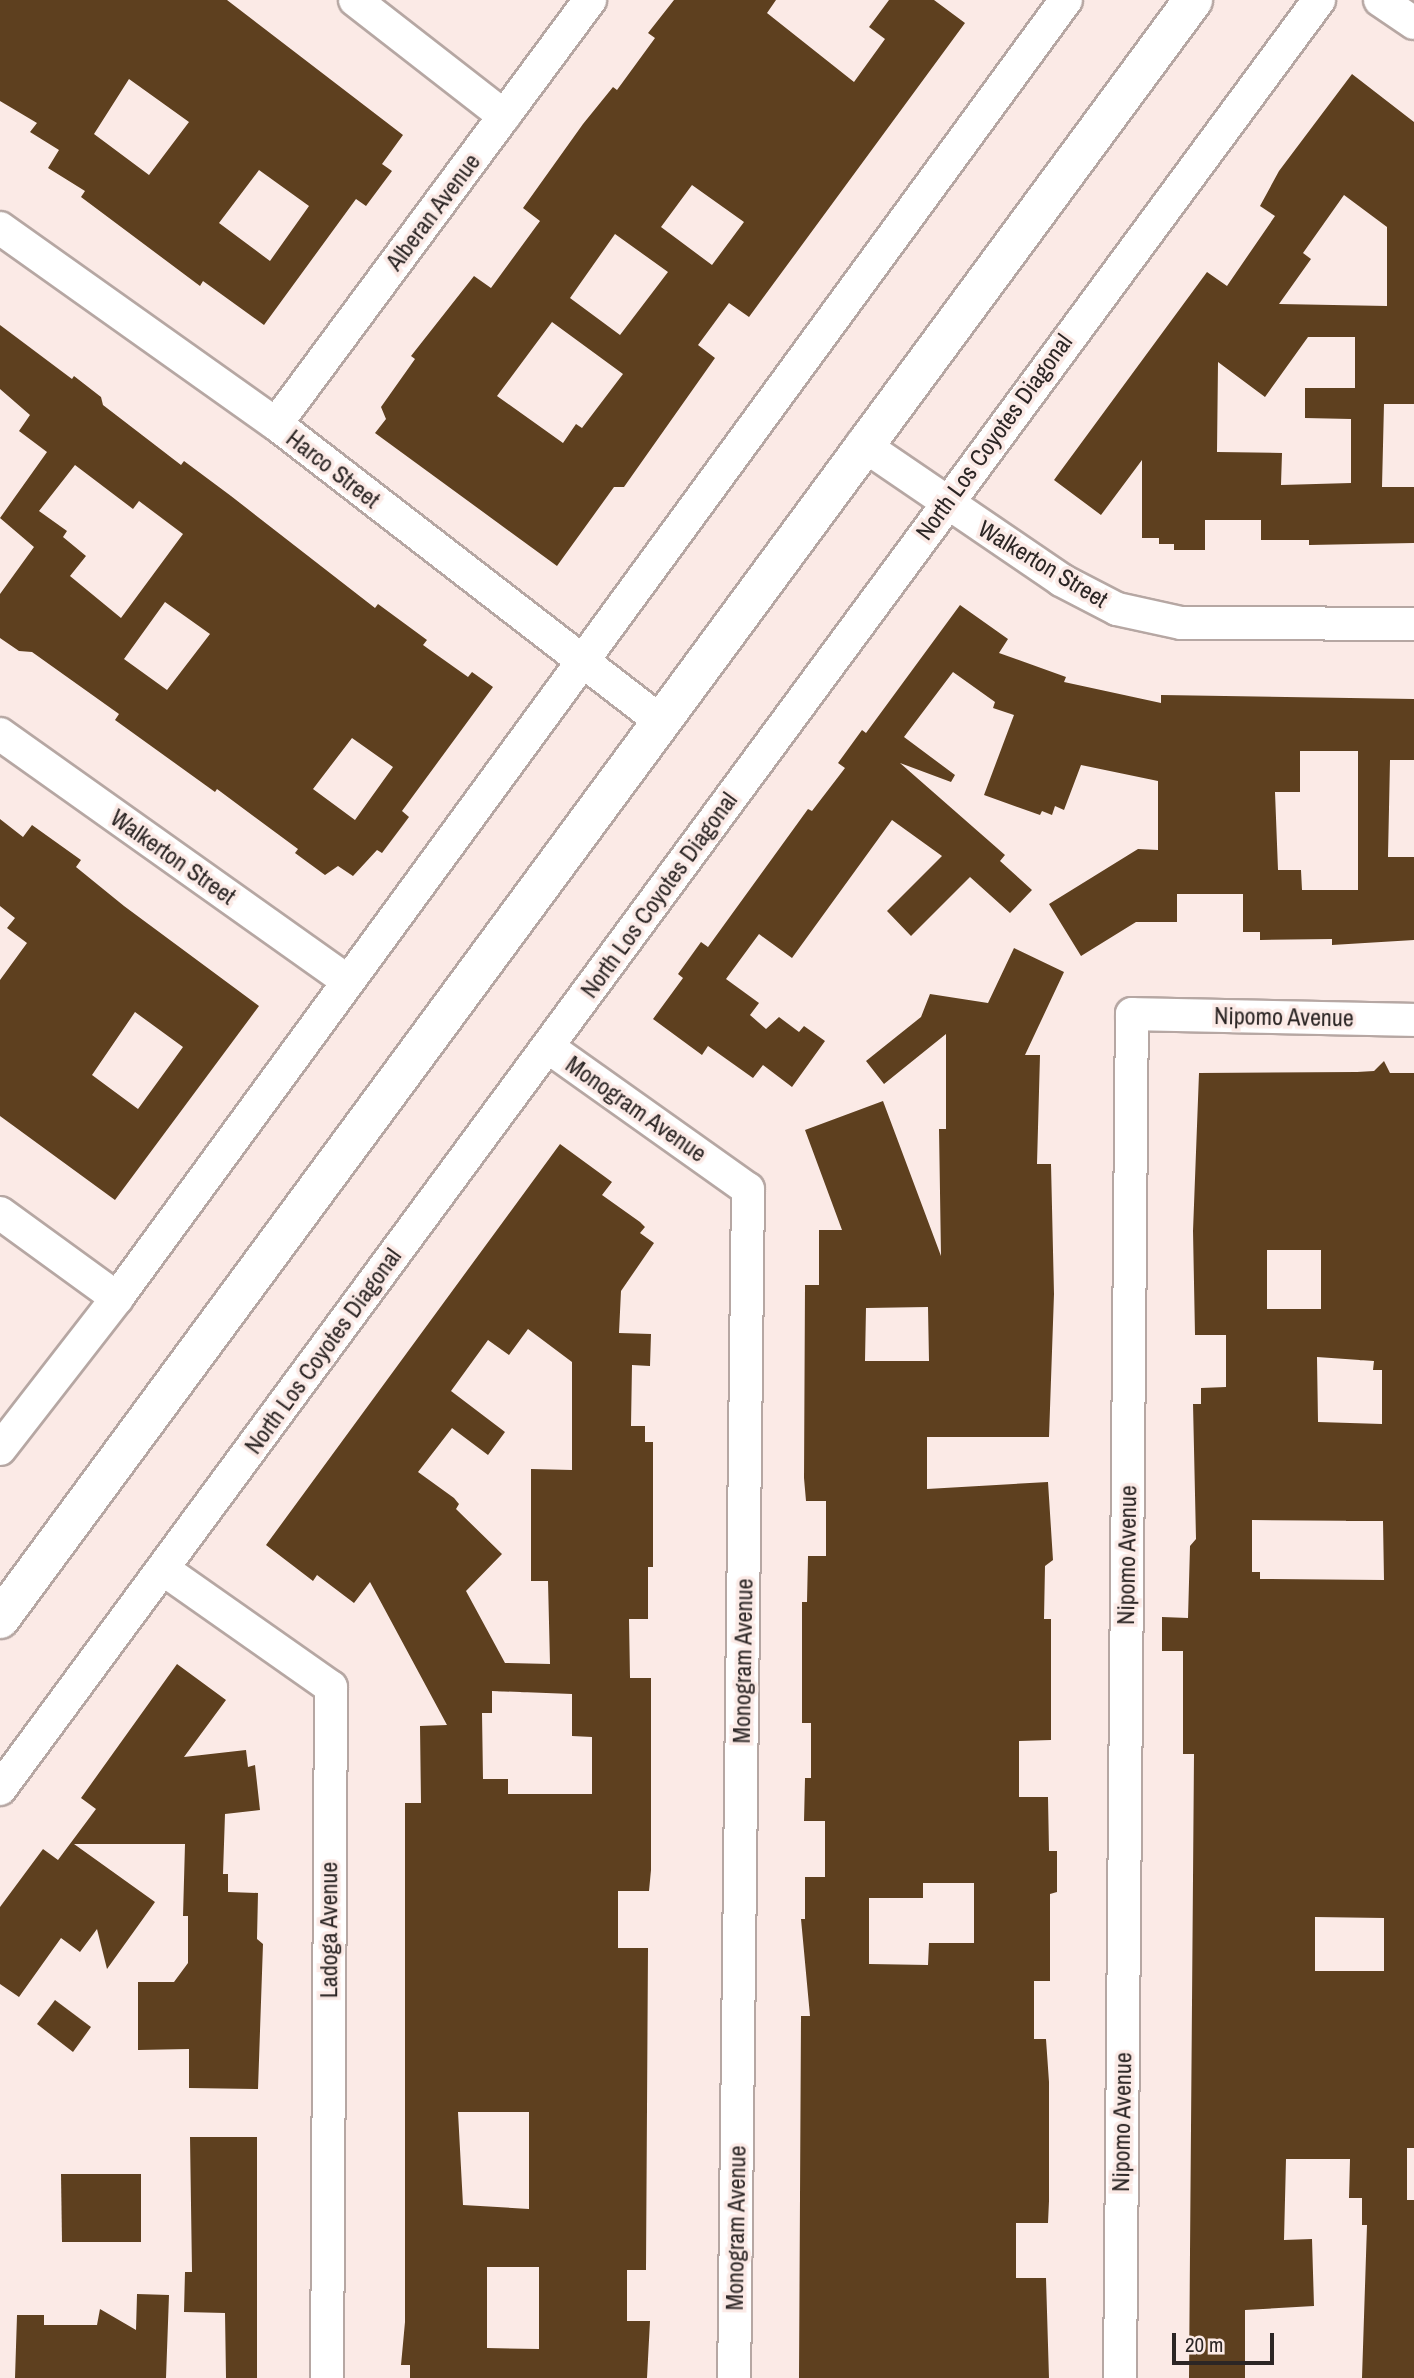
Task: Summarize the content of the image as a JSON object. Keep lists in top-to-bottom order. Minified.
{"streets":{"street":["Alberan Avenue","North Los Coyotes Diagonal","Harco Street","Walkerton Street","Nipomo Avenue","Monogram Avenue","Ladoga Avenue"]},"crossings":[["Alberan Avenue","Harco Street"],["North Los Coyotes Diagonal","Walkerton Street"],["North Los Coyotes Diagonal","Monogram Avenue"],["North Los Coyotes Diagonal","Ladoga Avenue"]],"scale_bar":"20 m"}
